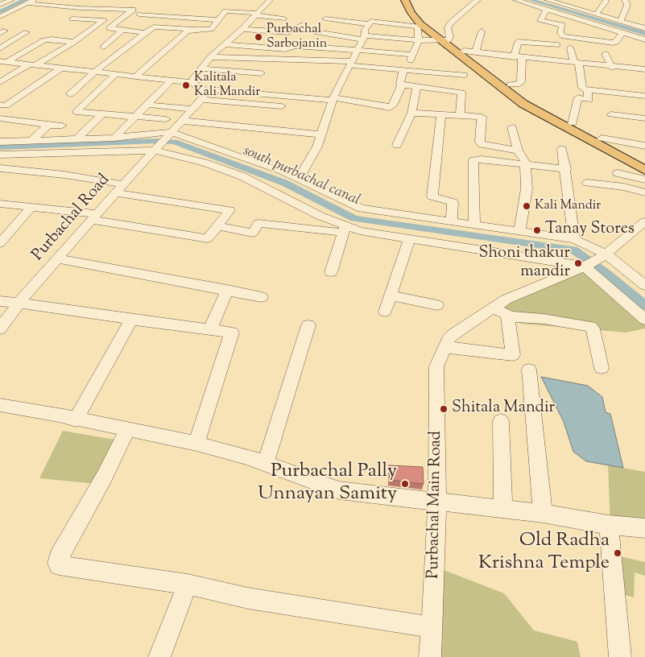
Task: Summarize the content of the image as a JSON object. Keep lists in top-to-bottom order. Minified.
{"streets":{"street":["Purbachal Road","Purbachal Main Road"]},"water":["south purbachal canal"],"places":["Purbachal Sarbojanin","Kalitala Kali Mandir","Kali Mandir","Tanay Stores","Shoni thakur mandir","Shitala Mandir","Purbachal Pally Unnayan Samity","Old Radha Krishna Temple"]}
